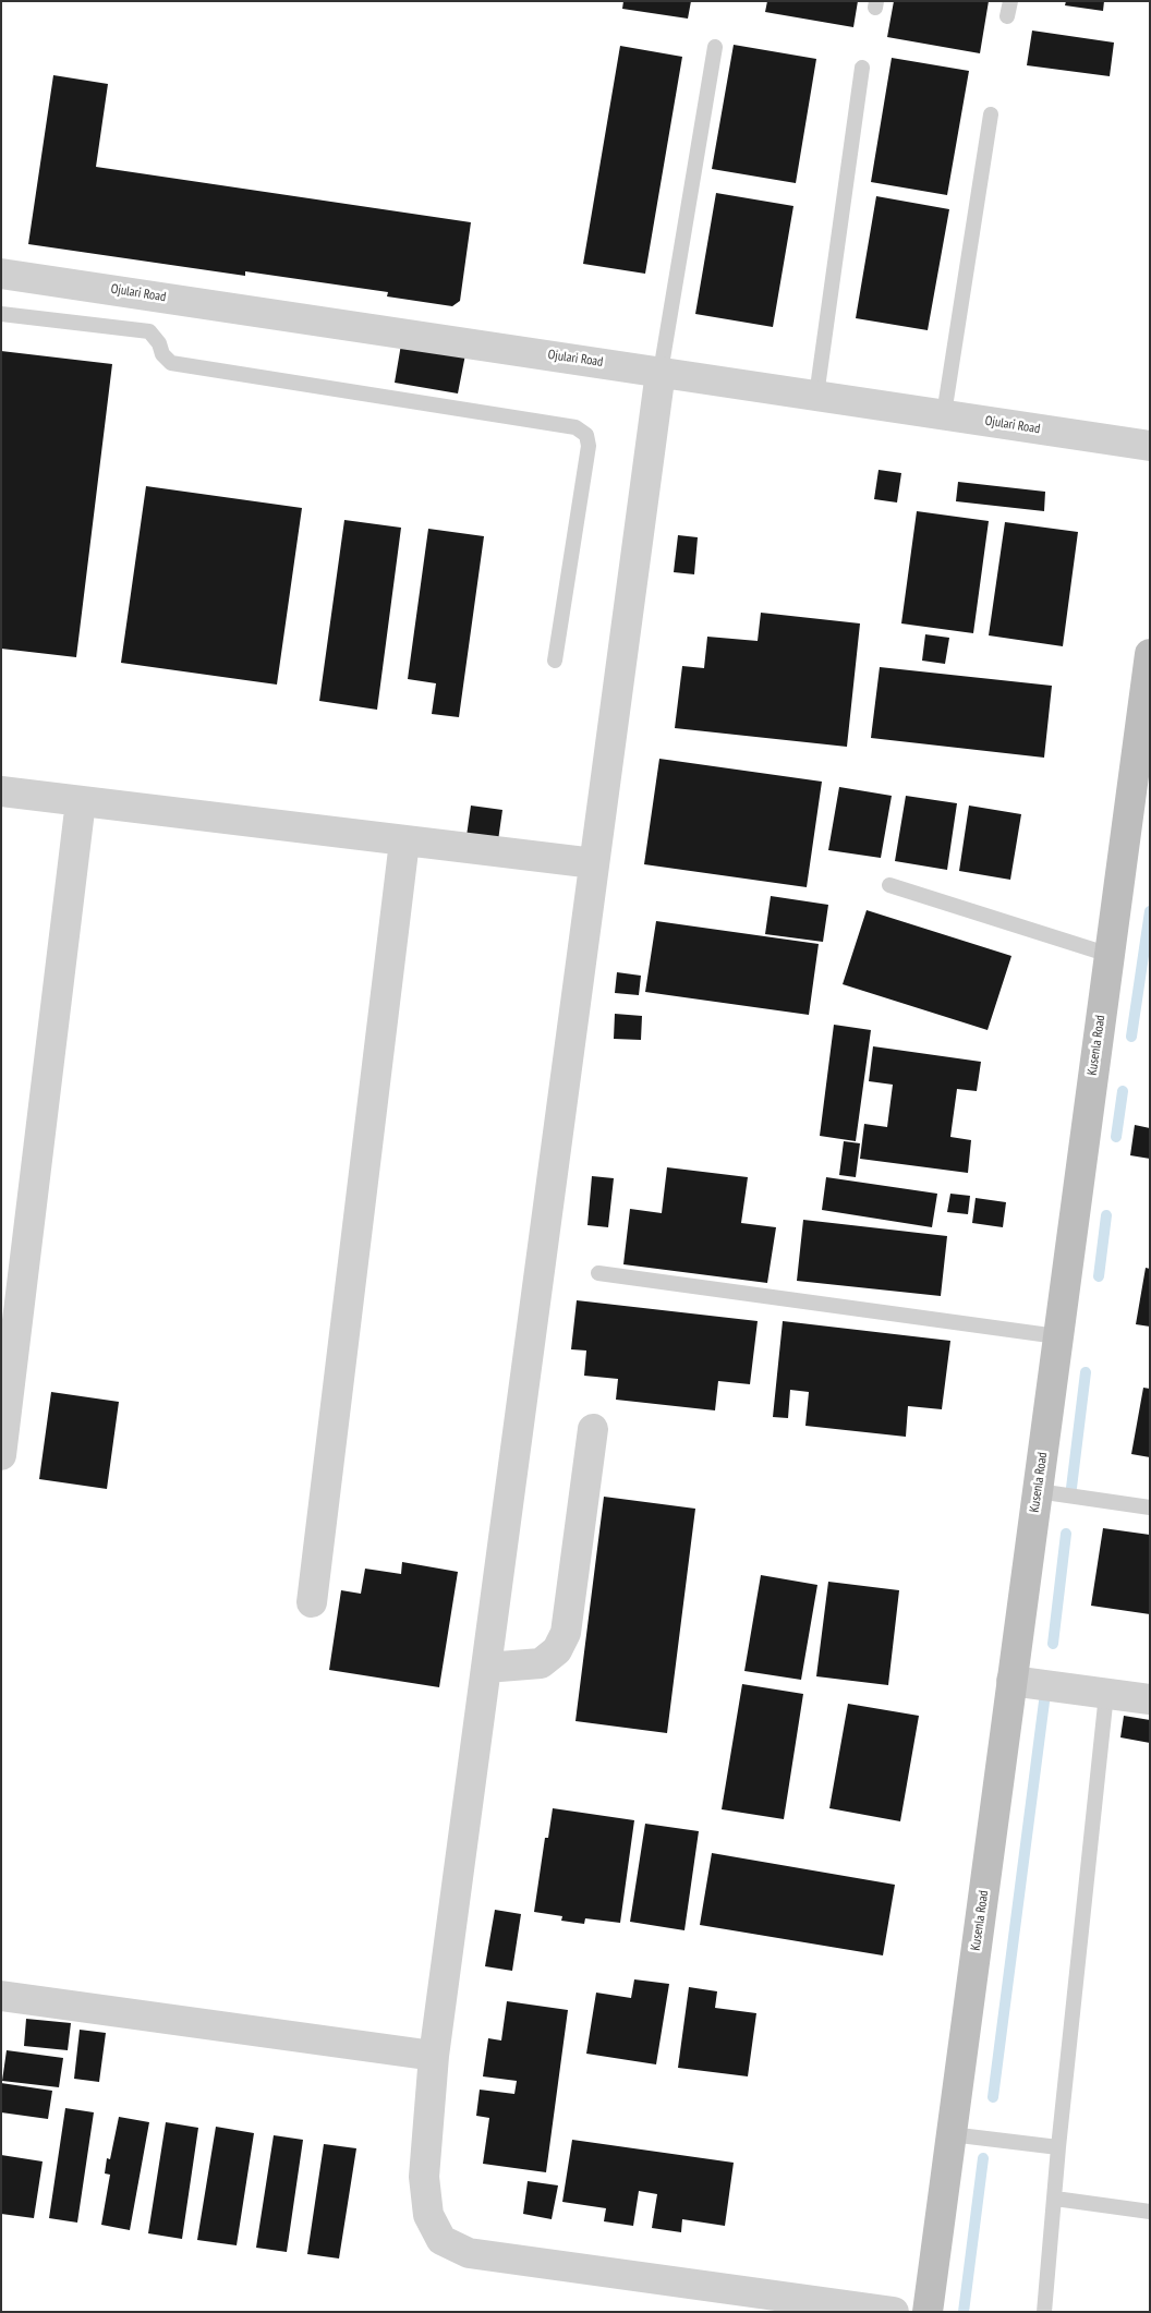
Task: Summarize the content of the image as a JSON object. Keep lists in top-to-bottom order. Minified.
{"streets":{"main road":["Kusenla Road"],"street":["Ojulari Road"]}}
